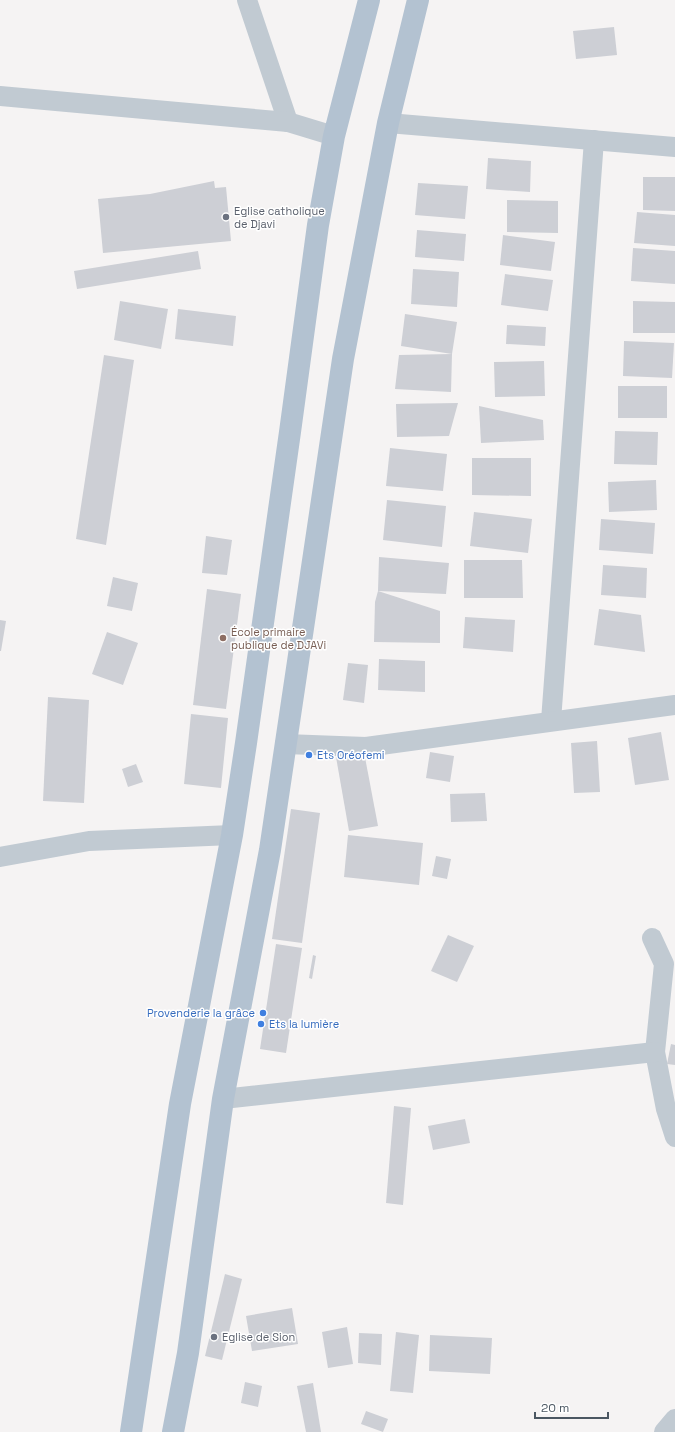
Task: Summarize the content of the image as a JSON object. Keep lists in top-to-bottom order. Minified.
{"places":["Eglise catholique de Djavi","École primaire publique de DJAVi","Ets Oréofemi","Provenderie la grâce","Ets la lumière","Eglise de Sion"],"scale_bar":"20 m"}
